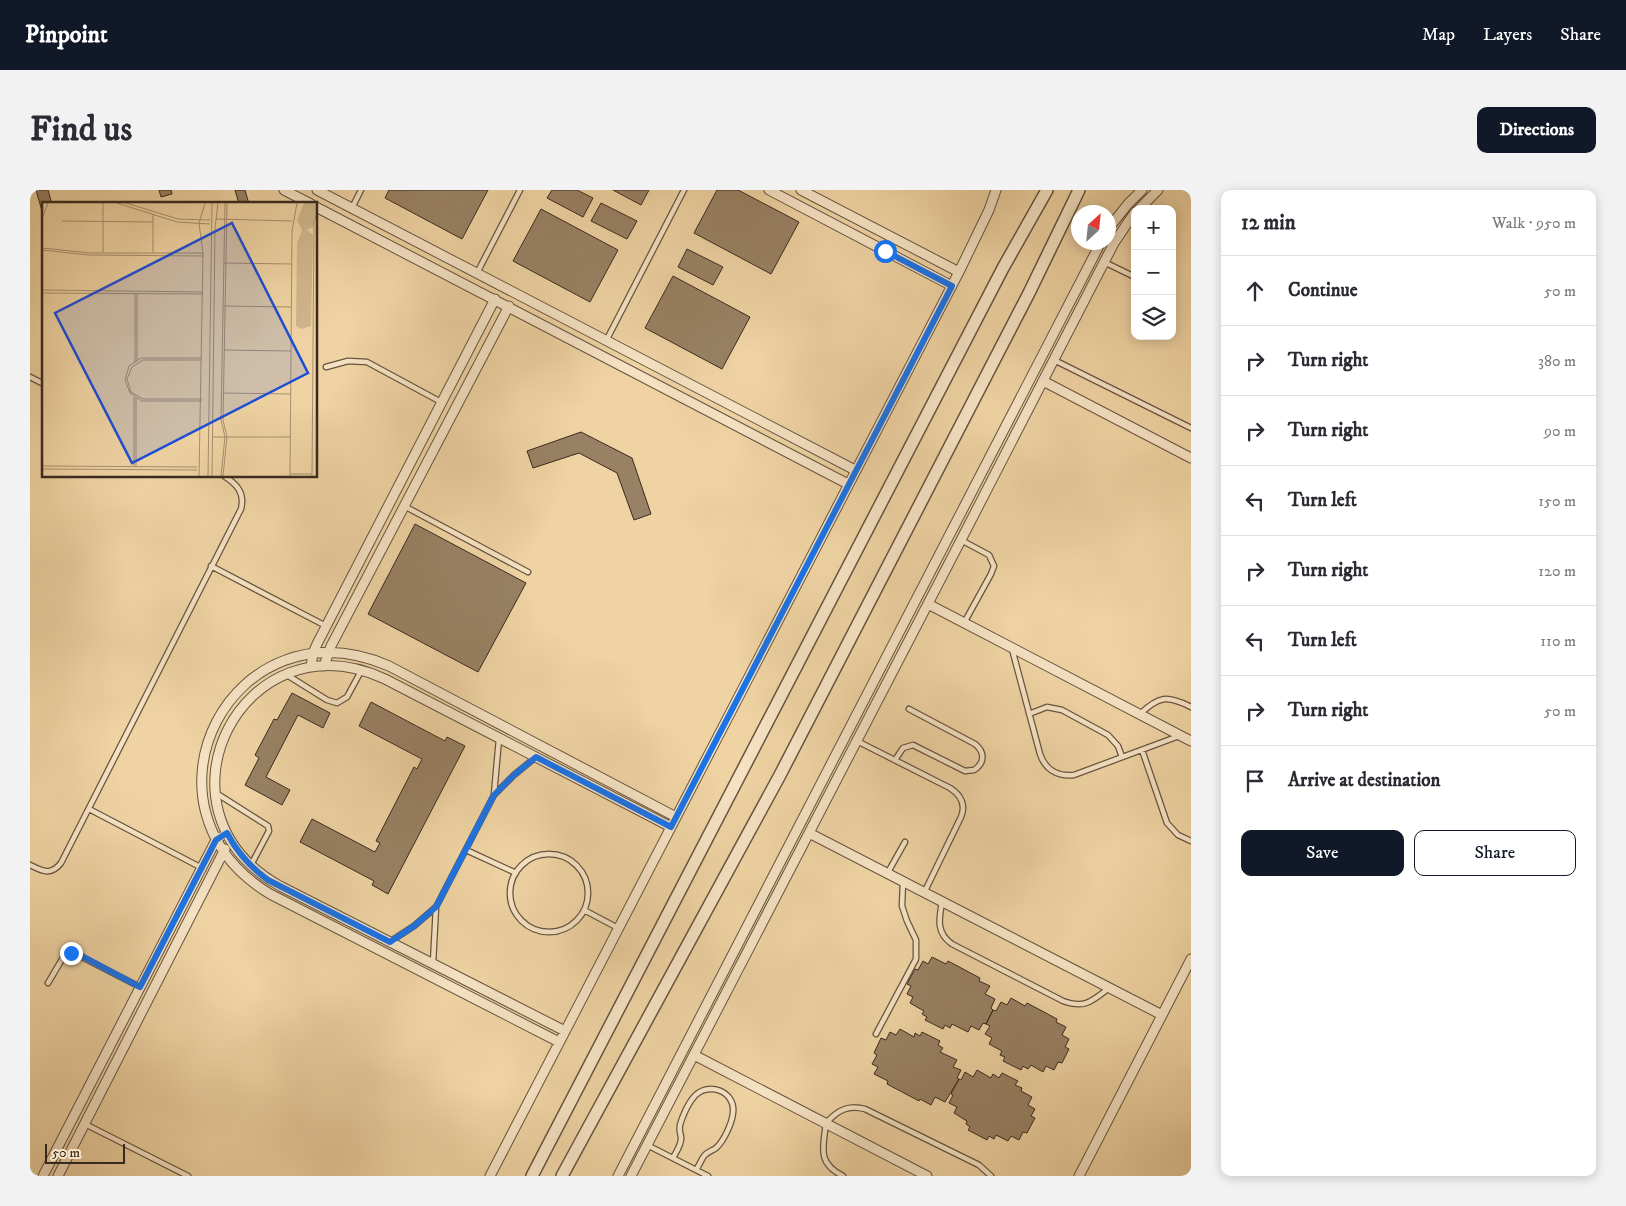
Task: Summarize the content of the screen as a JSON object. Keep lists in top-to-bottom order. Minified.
{"scale_bar":"50 m","north":"top right","page":{"header":"Pinpoint","nav":["Map","Layers","Share"],"buttons":["Directions",["Save","Share"]],"title":"Find us","heading":["12 min","Walk · 950 m"],"map_buttons":["+","−"],"list":[["Continue","50 m"],["Turn right","380 m"],["Turn right","90 m"],["Turn left","150 m"],["Turn right","120 m"],["Turn left","110 m"],["Turn right","50 m"],"Arrive at destination"],"scale":"50 m"}}
